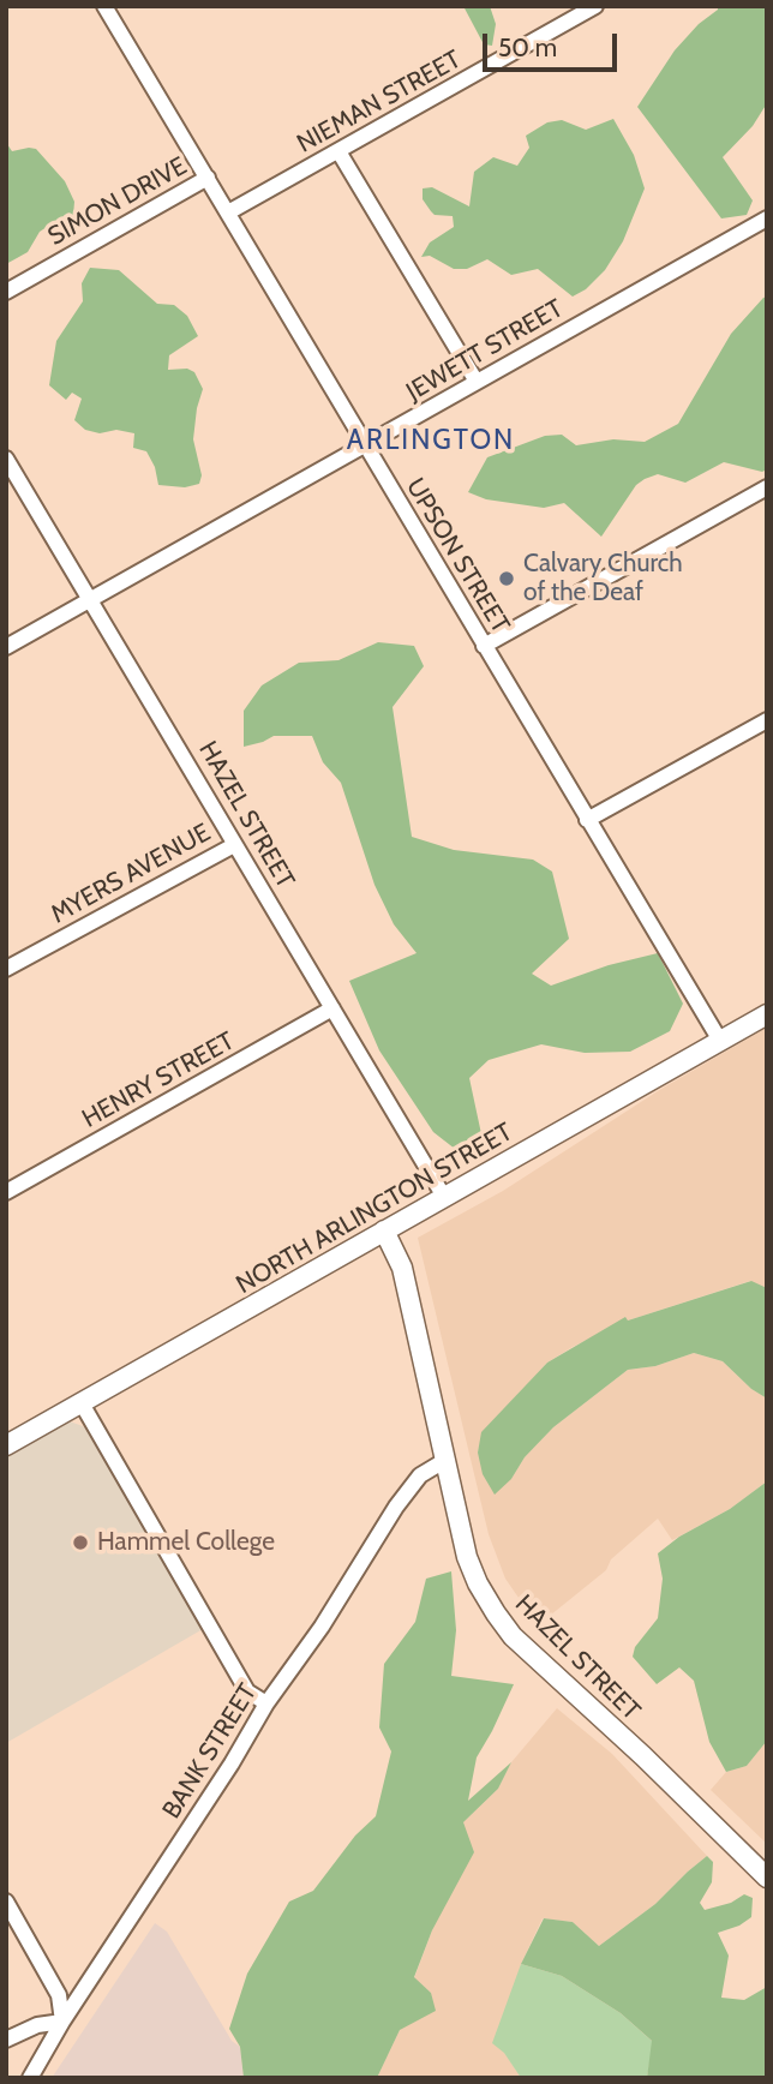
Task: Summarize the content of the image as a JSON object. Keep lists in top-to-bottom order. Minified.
{"streets":{"street":["NIEMAN STREET","SIMON DRIVE","JEWETT STREET","UPSON STREET","HAZEL STREET","MYERS AVENUE","HENRY STREET","NORTH ARLINGTON STREET","BANK STREET"]},"crossings":[["NIEMAN STREET","UPSON STREET"],["SIMON DRIVE","UPSON STREET"],["JEWETT STREET","UPSON STREET"],["JEWETT STREET","HAZEL STREET"],["UPSON STREET","NORTH ARLINGTON STREET"],["HAZEL STREET","MYERS AVENUE"],["HAZEL STREET","HENRY STREET"],["HAZEL STREET","NORTH ARLINGTON STREET"],["HAZEL STREET","BANK STREET"]],"districts":["ARLINGTON"],"places":["Calvary Church of the Deaf","Hammel College"],"scale_bar":"50 m"}
